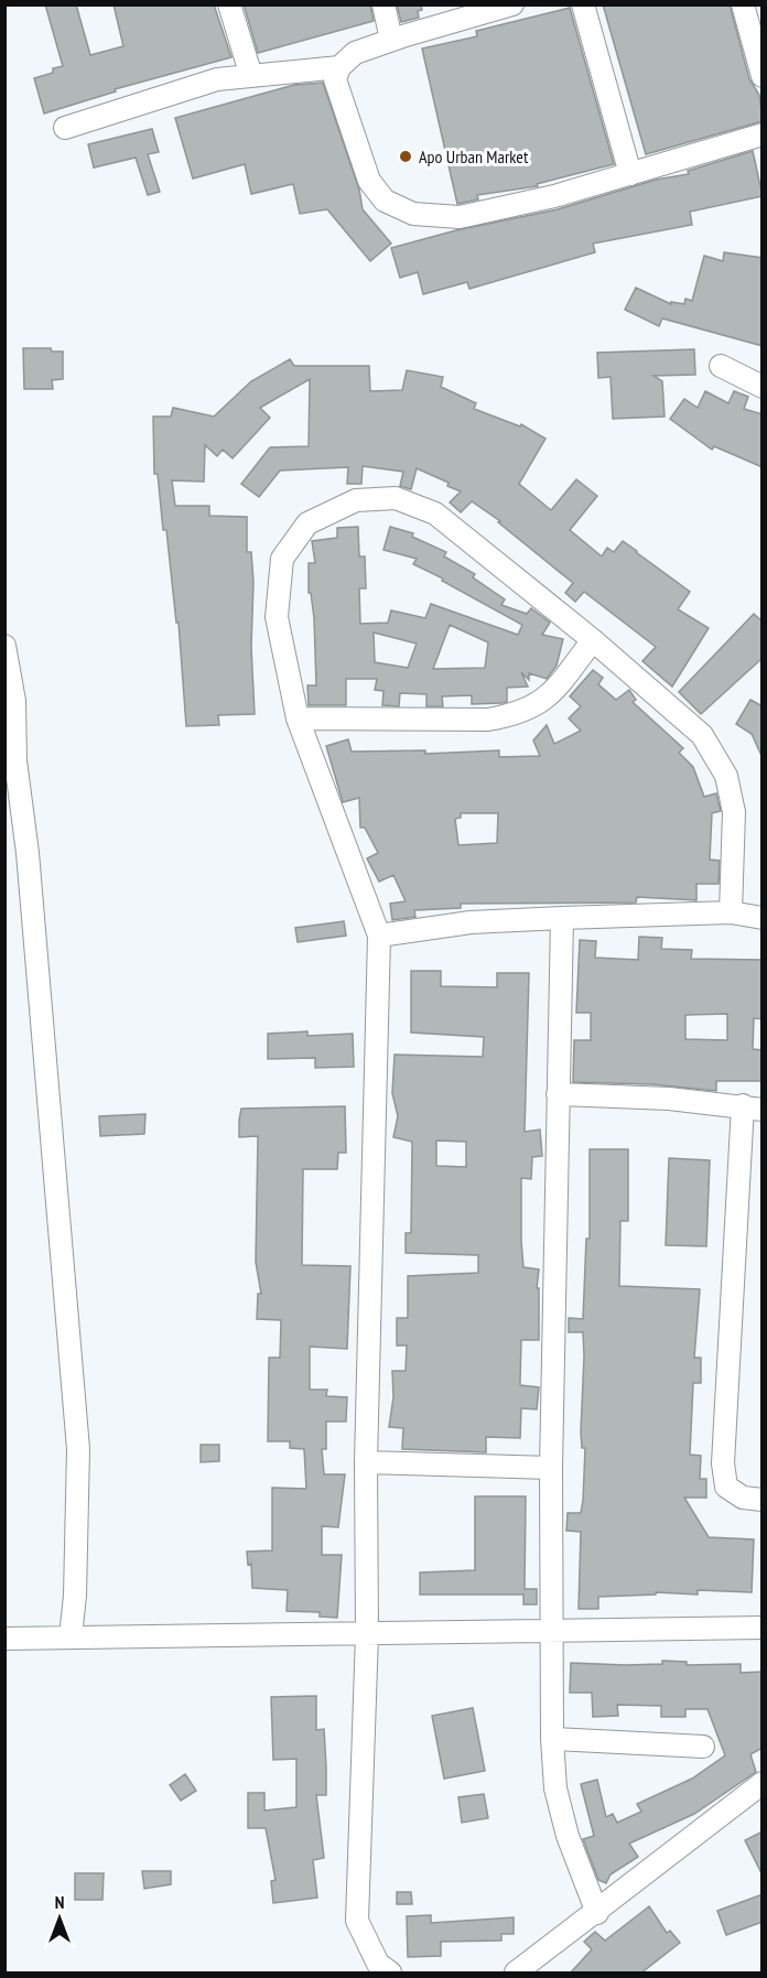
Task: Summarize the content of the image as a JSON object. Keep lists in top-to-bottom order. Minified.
{"places":["Apo Urban Market"],"north":"top"}
